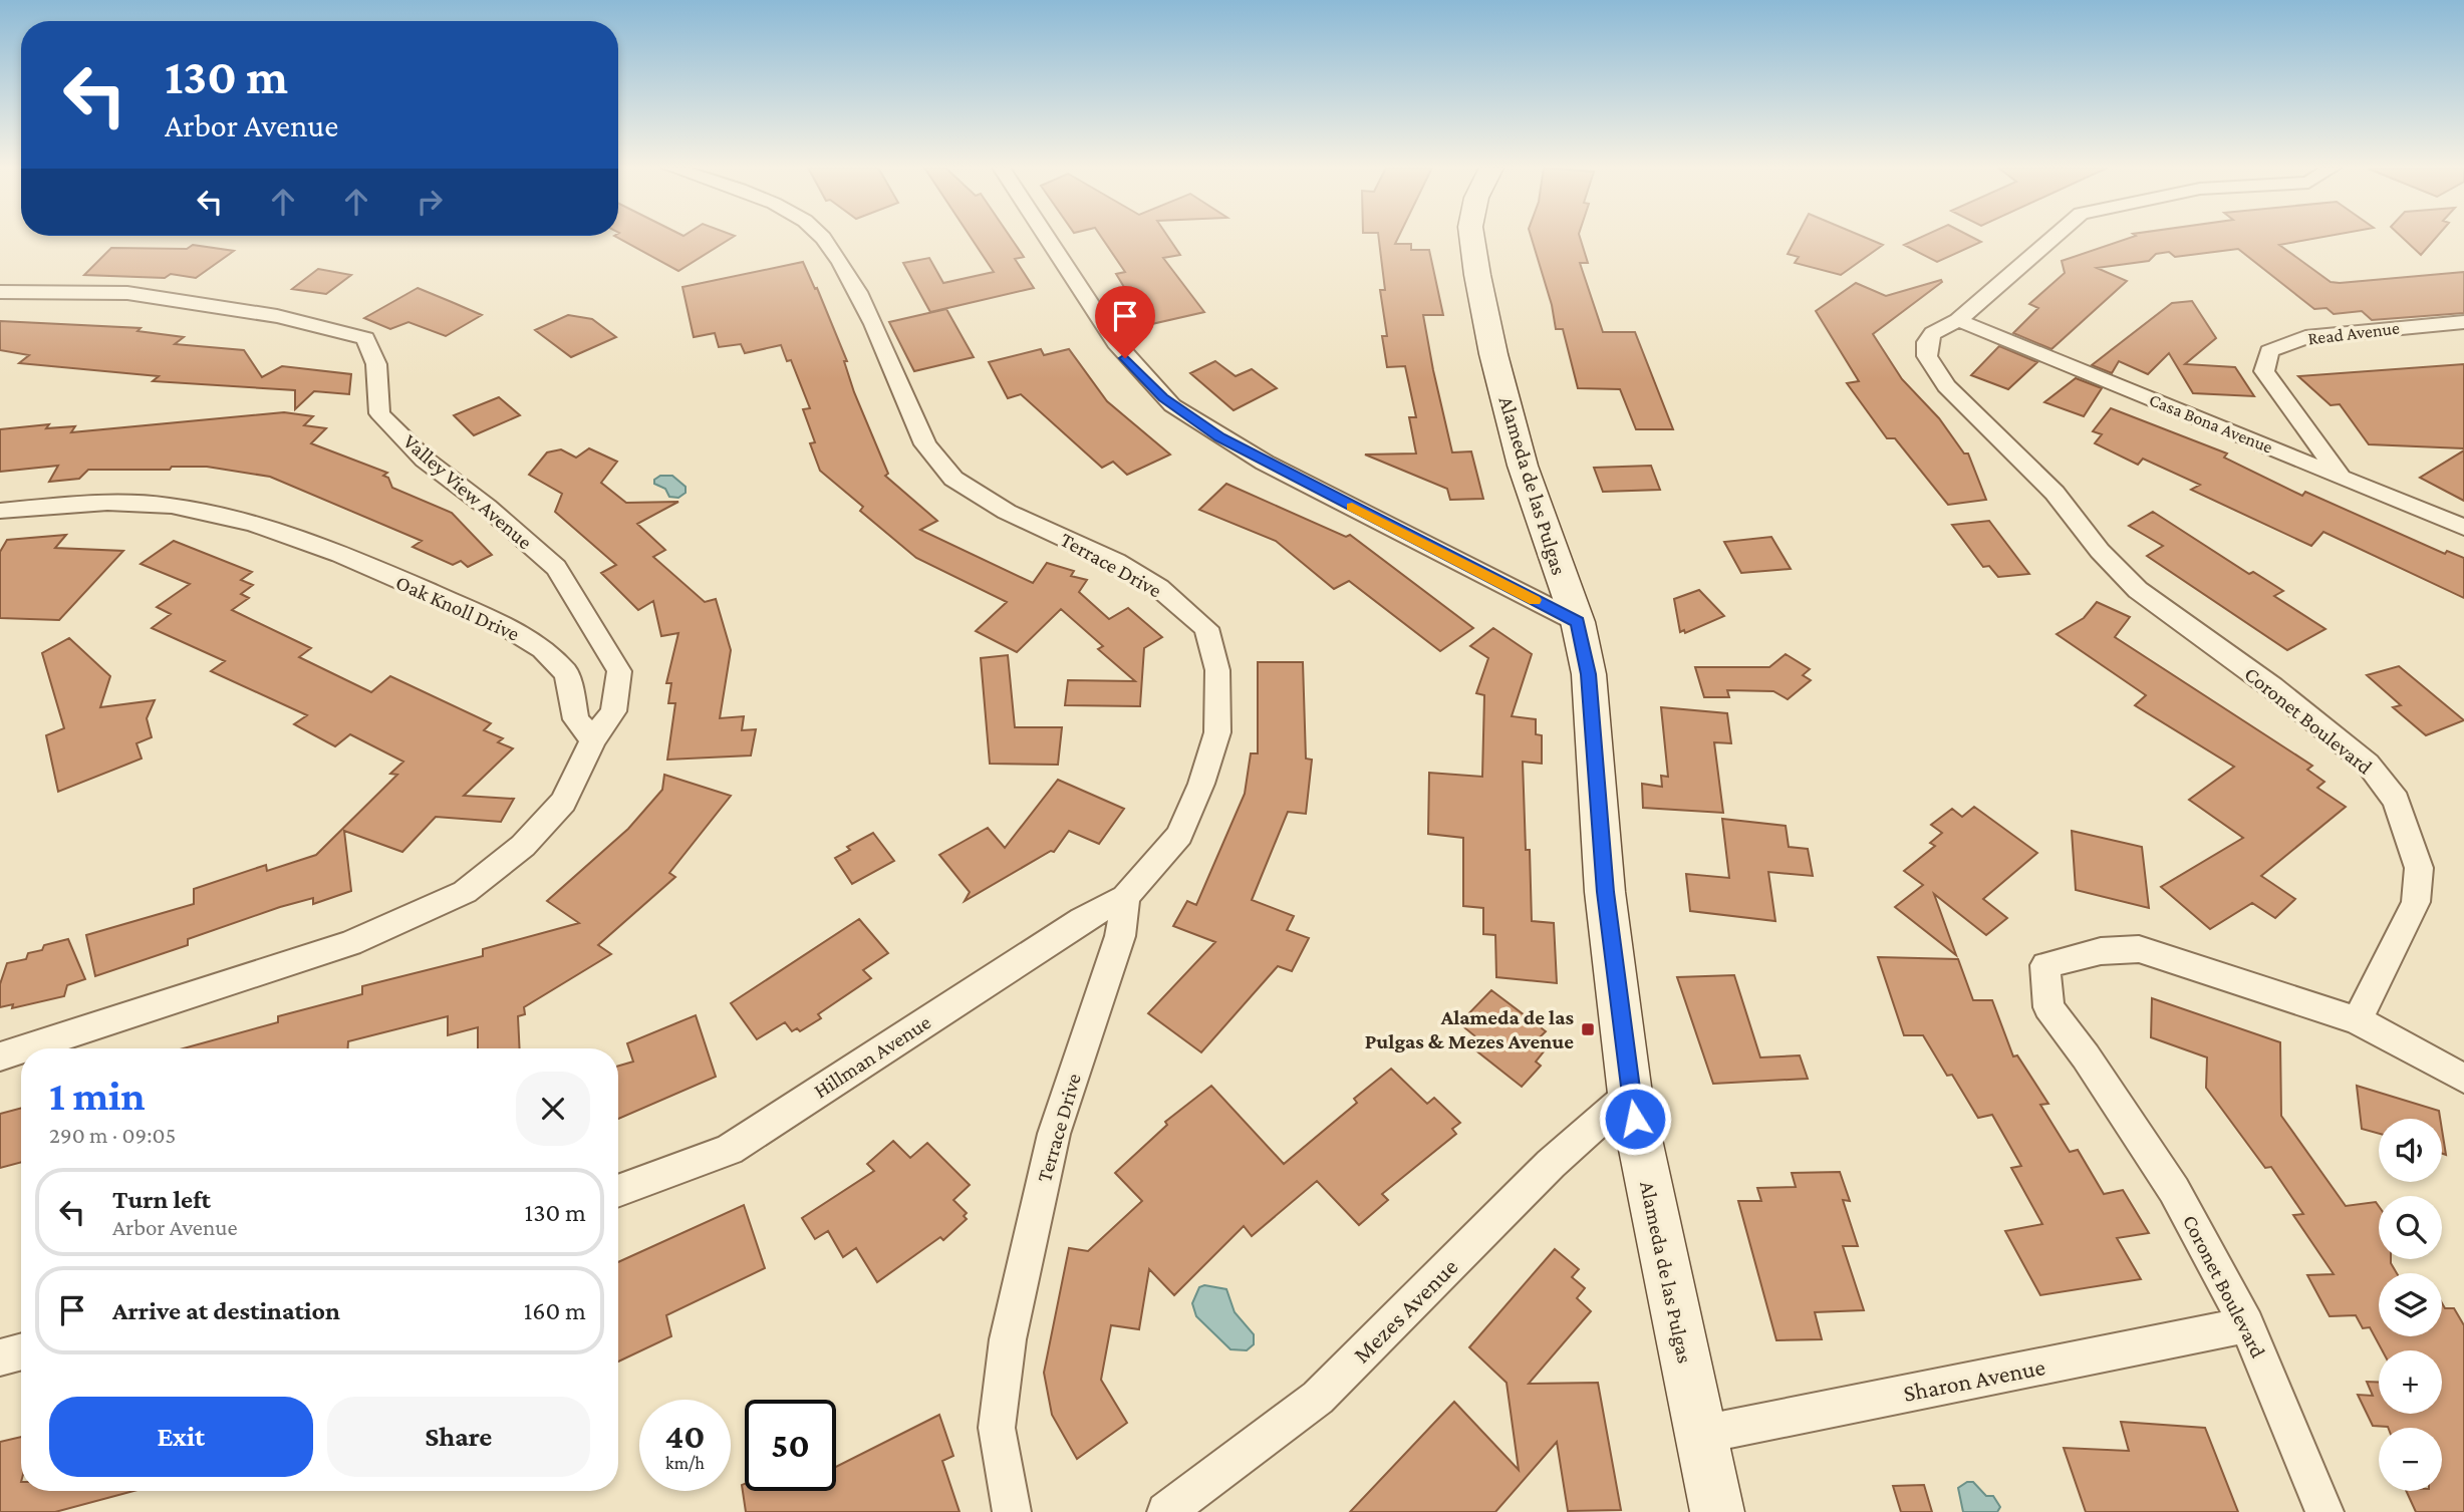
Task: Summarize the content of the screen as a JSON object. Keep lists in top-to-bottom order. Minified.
{"streets":{"main road":["Alameda de las Pulgas"],"street":["Read Avenue","Casa Bona Avenue","Valley View Avenue","Terrace Drive","Oak Knoll Drive","Coronet Boulevard","Hillman Avenue","Mezes Avenue","Sharon Avenue"]},"crossings":[["Read Avenue","Casa Bona Avenue"],["Casa Bona Avenue","Coronet Boulevard"],["Alameda de las Pulgas","Mezes Avenue"],["Alameda de las Pulgas","Sharon Avenue"],["Valley View Avenue","Oak Knoll Drive"],["Terrace Drive","Hillman Avenue"],["Coronet Boulevard","Sharon Avenue"]],"places":{"transit":["Alameda de las Pulgas & Mezes Avenue"]},"page":{"turn":["130 m","Arbor Avenue"],"heading":["1 min","290 m · 09:05"],"map_buttons":["+","−"],"list":[{"name":"Turn left","note":"Arbor Avenue","value":"130 m"},{"name":"Arrive at destination","value":"160 m"}],"buttons":["Exit","Share"],"speed":"40 km/h","limit":"50"}}
